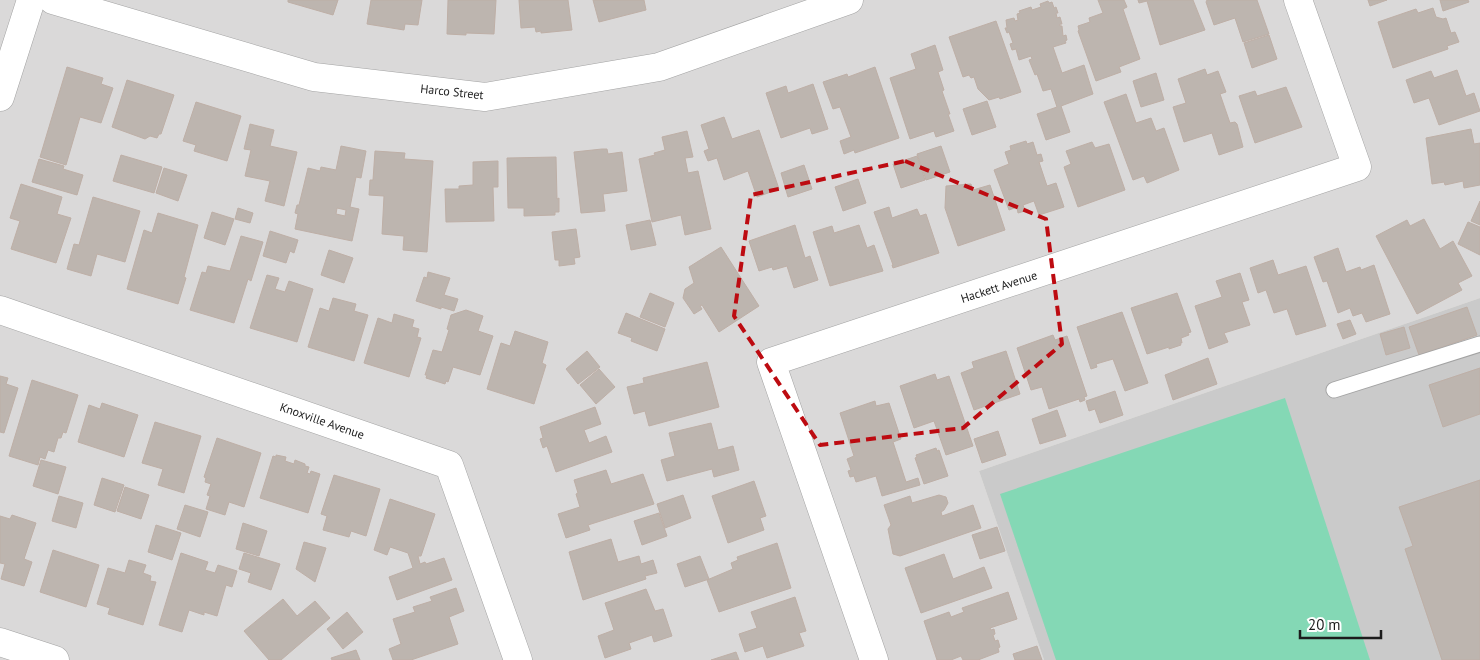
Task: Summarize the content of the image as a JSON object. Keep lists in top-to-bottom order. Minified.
{"streets":{"street":["Harco Street","Hackett Avenue","Knoxville Avenue"]},"scale_bar":"20 m"}
